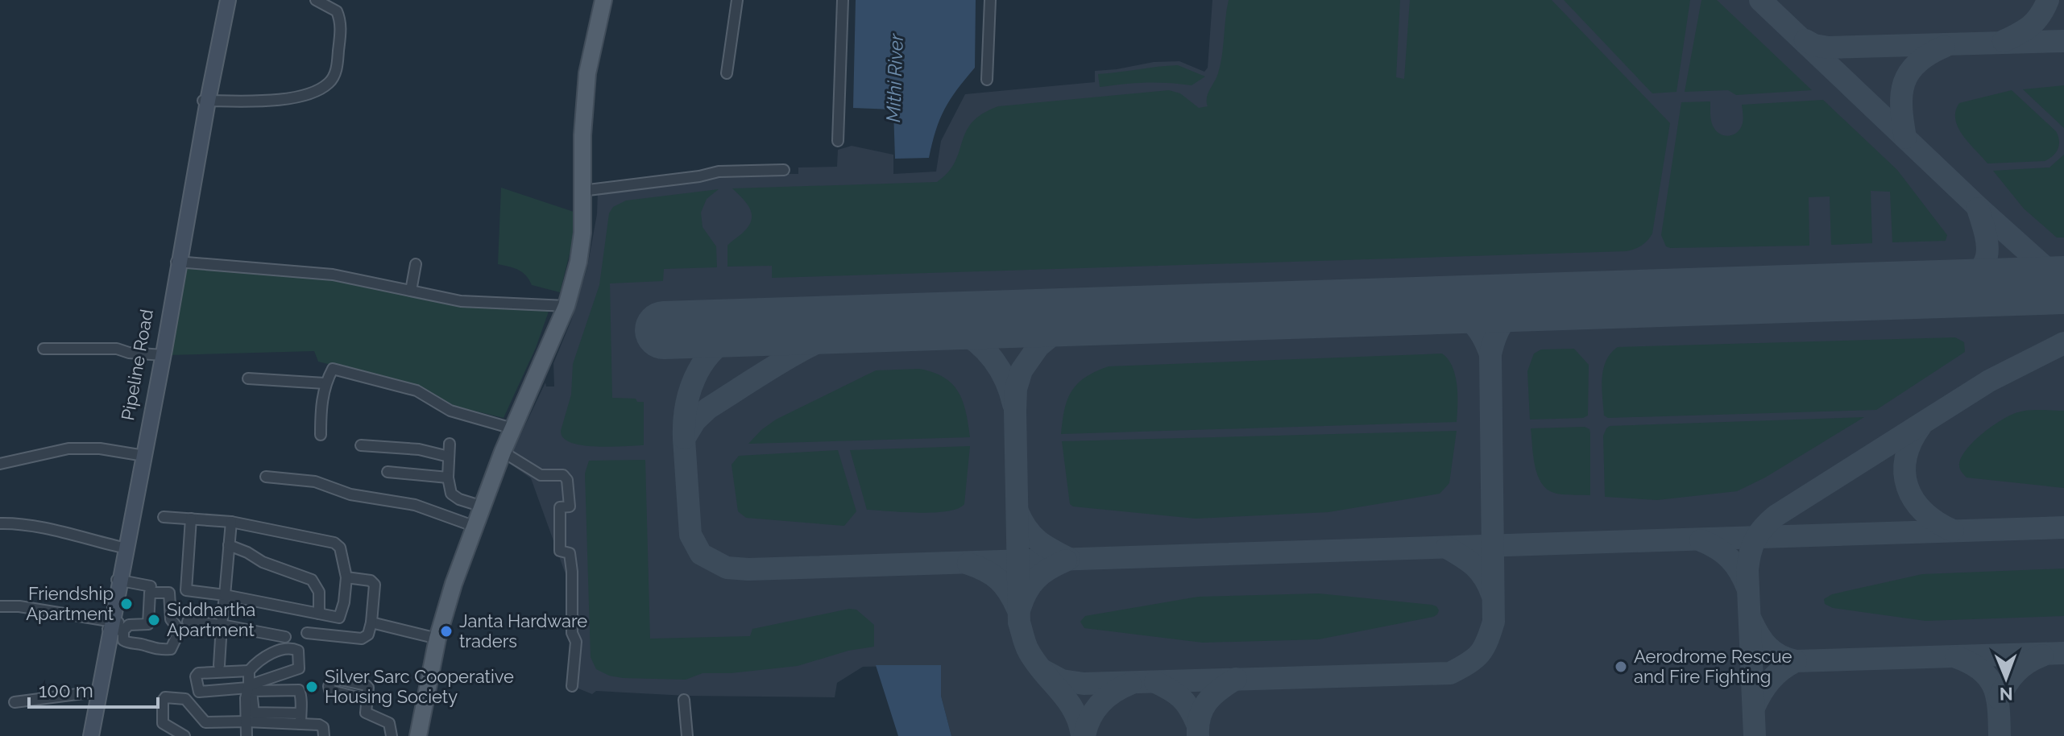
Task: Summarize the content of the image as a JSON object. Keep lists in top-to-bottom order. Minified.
{"streets":{"street":["Pipeline Road"]},"water":["Mithi River"],"places":["Friendship Apartment","Siddhartha Apartment","Janta Hardware traders","Aerodrome Rescue and Fire Fighting","Silver Sarc Cooperative Housing Society"],"scale_bar":"100 m","north":"bottom"}
